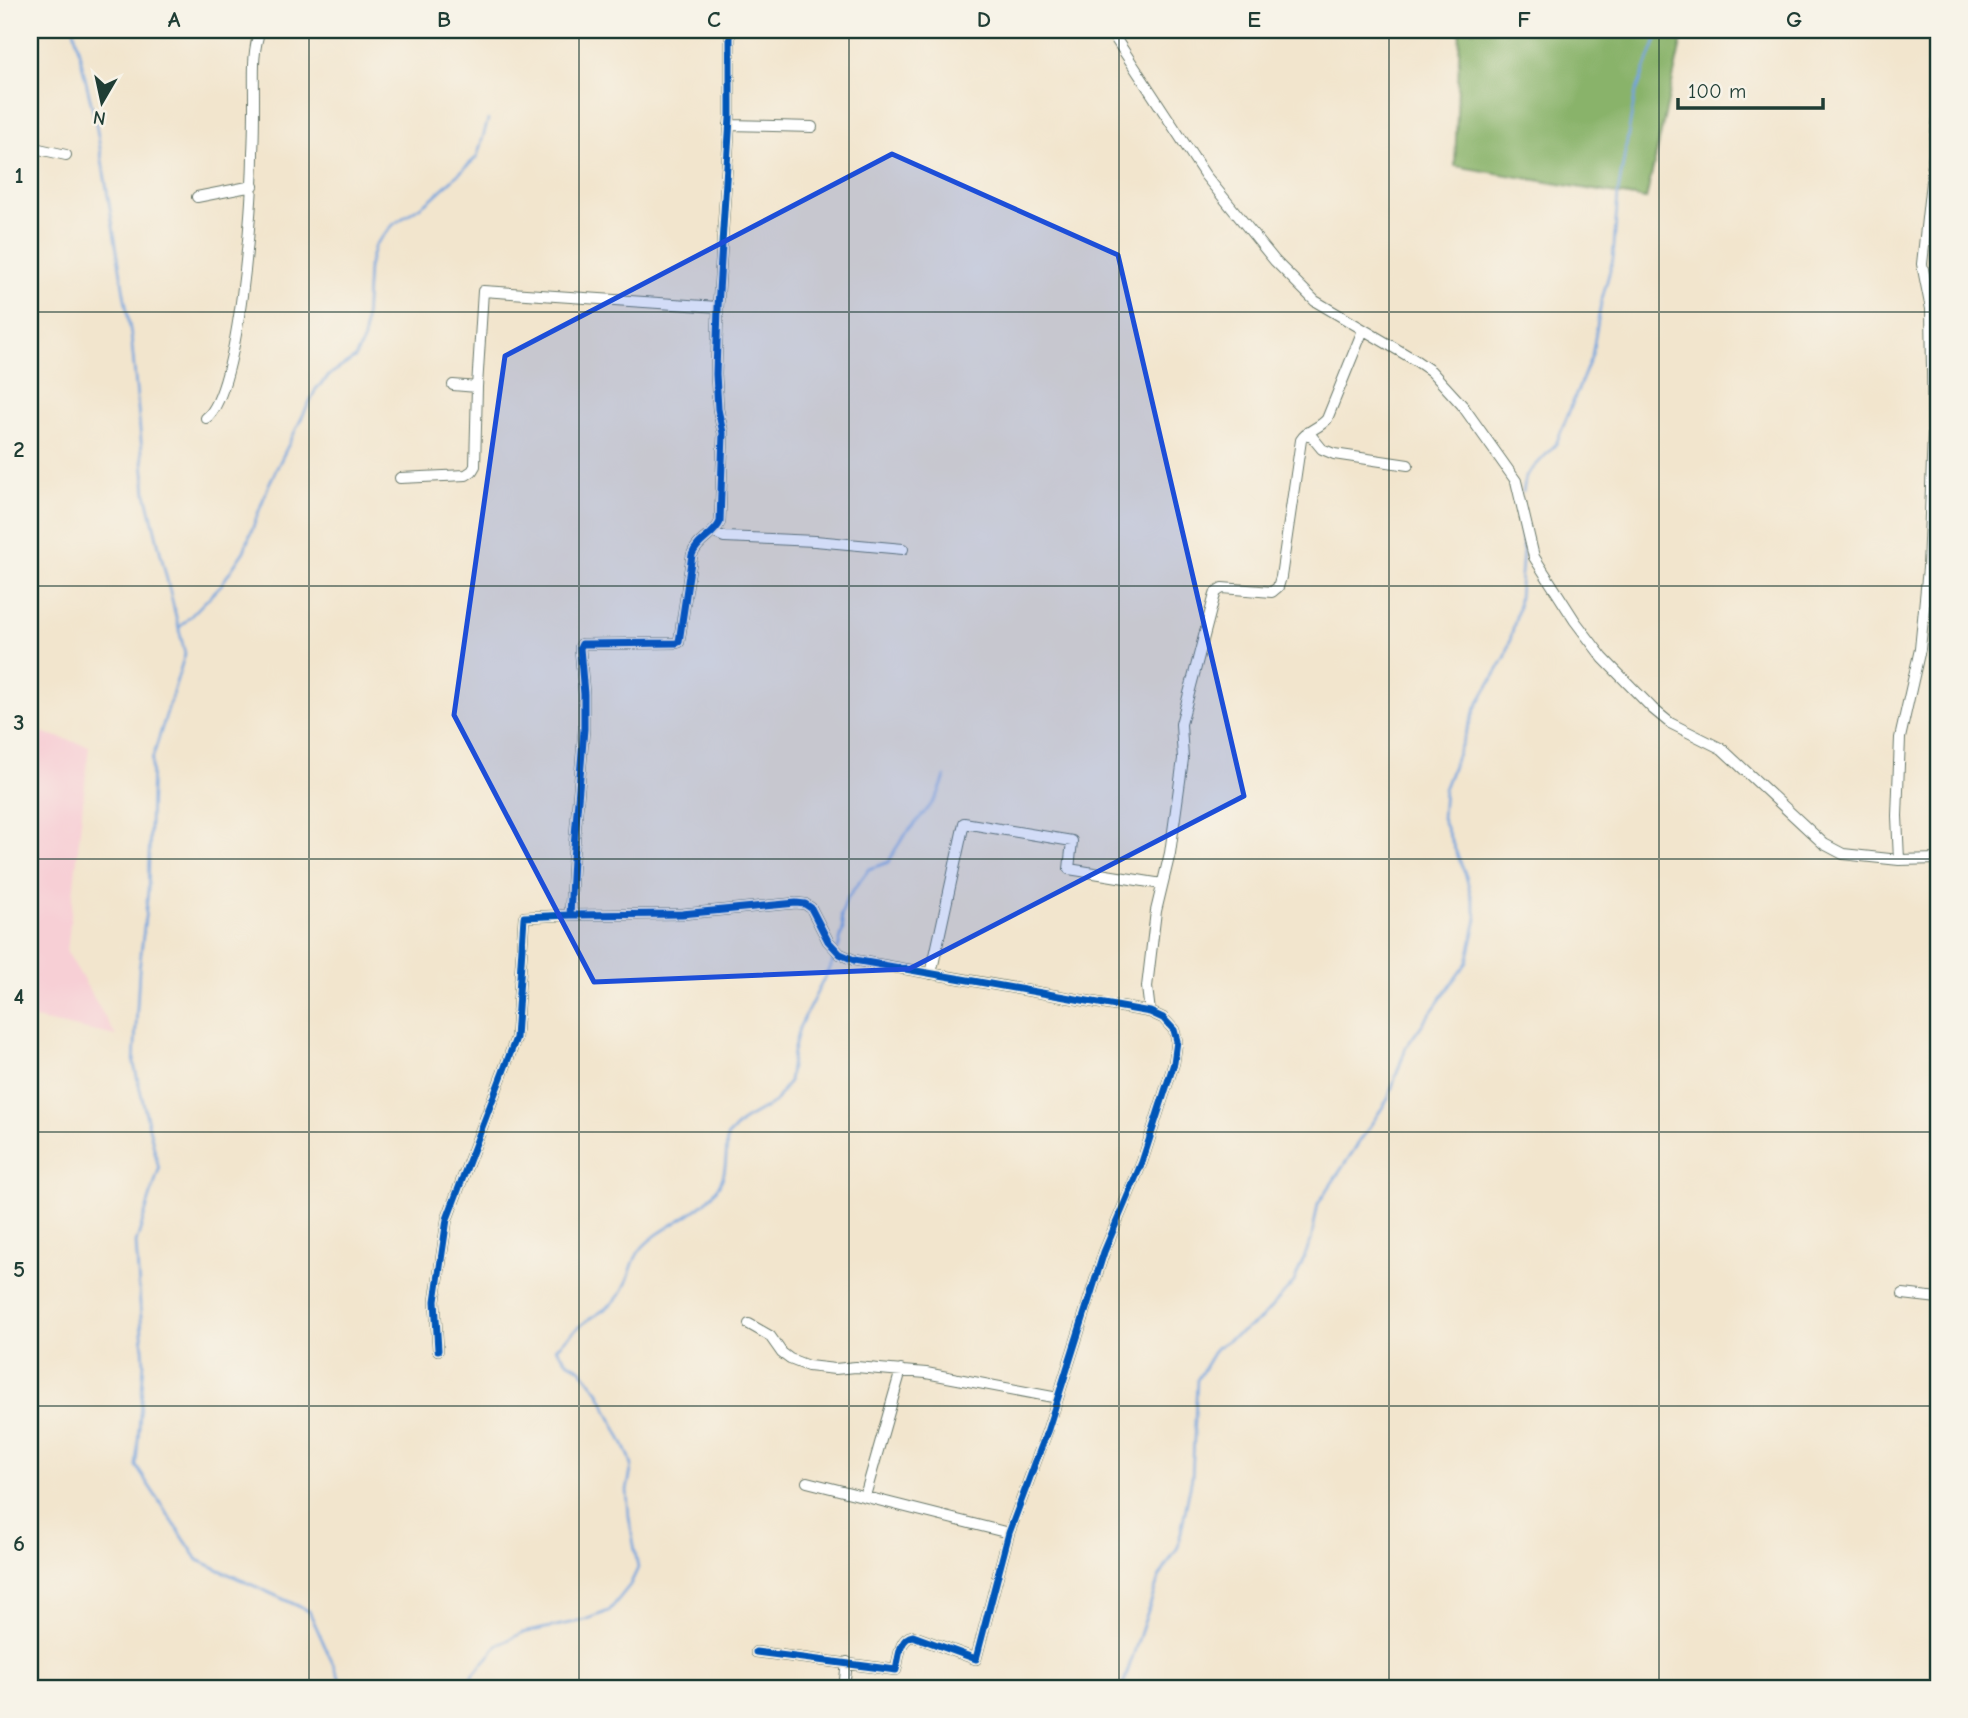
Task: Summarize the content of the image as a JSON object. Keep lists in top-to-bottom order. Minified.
{"scale_bar":"100 m","north":"bottom","grid":{"columns":["A","B","C","D","E","F","G"],"rows":["1","2","3","4","5","6"]}}
